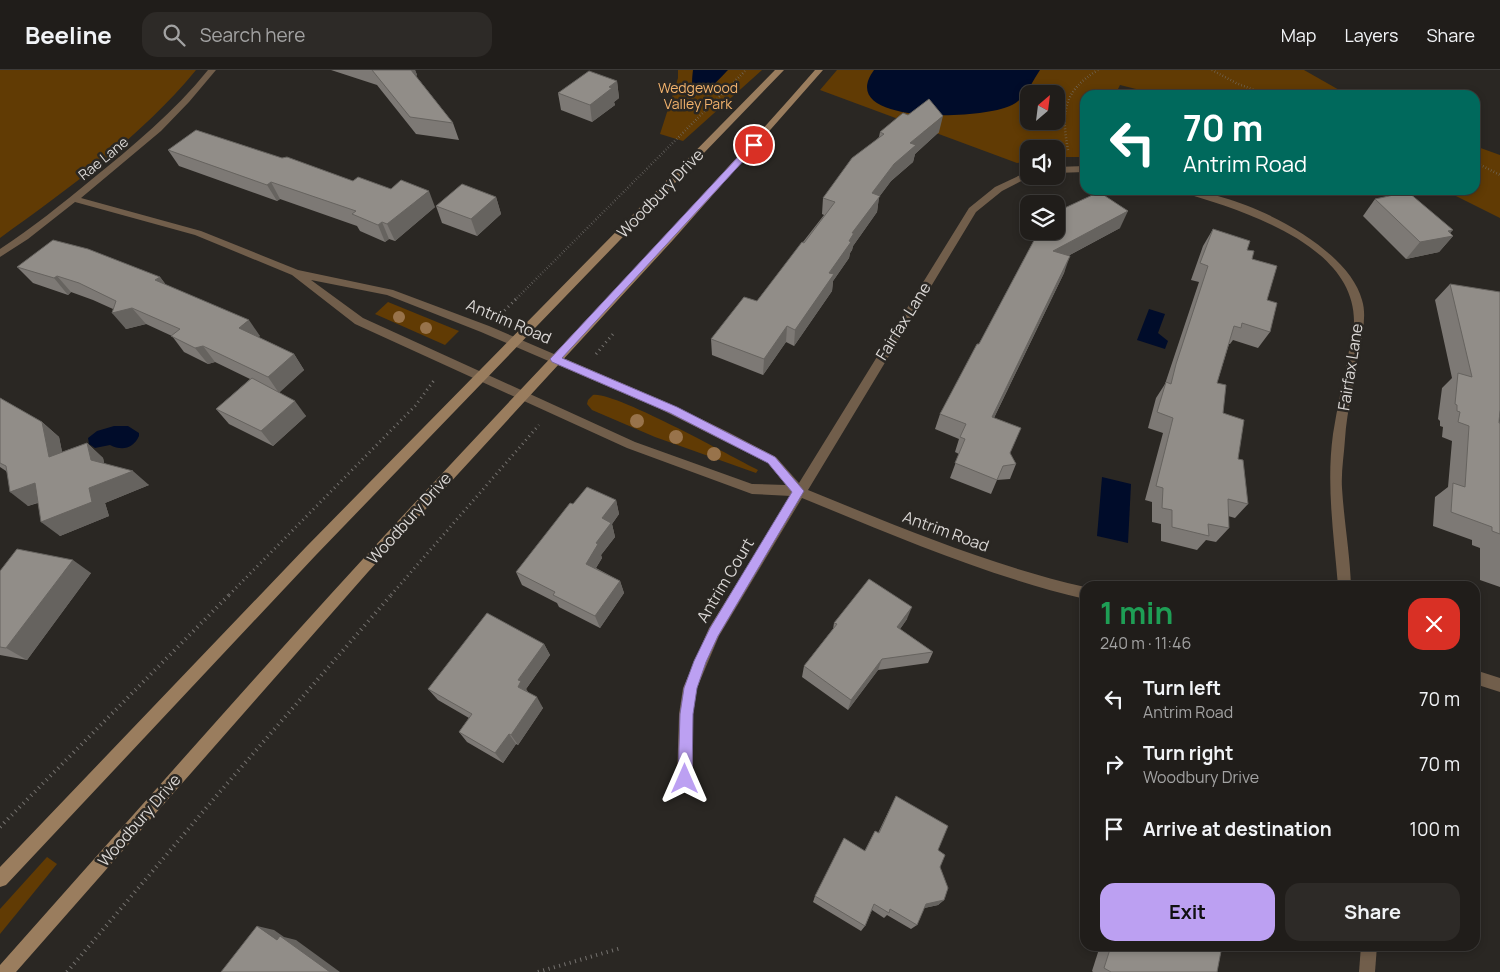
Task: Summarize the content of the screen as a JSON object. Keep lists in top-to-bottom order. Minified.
{"streets":{"main road":["Woodbury Drive"],"street":["Rae Lane","Antrim Road","Fairfax Lane","Antrim Court"]},"crossings":[["Rae Lane","Antrim Road"],["Woodbury Drive","Antrim Road"],["Antrim Road","Fairfax Lane"],["Antrim Road","Antrim Court"],["Fairfax Lane","Antrim Court"]],"parks":["Wedgewood Valley Park"],"north":"top right","page":{"header":"Beeline","search":"Search here","nav":["Map","Layers","Share"],"turn":["70 m","Antrim Road"],"heading":["1 min","240 m · 11:46"],"list":[{"name":"Turn left","note":"Antrim Road","value":"70 m"},{"name":"Turn right","note":"Woodbury Drive","value":"70 m"},{"name":"Arrive at destination","value":"100 m"}],"buttons":["Exit","Share"]}}
